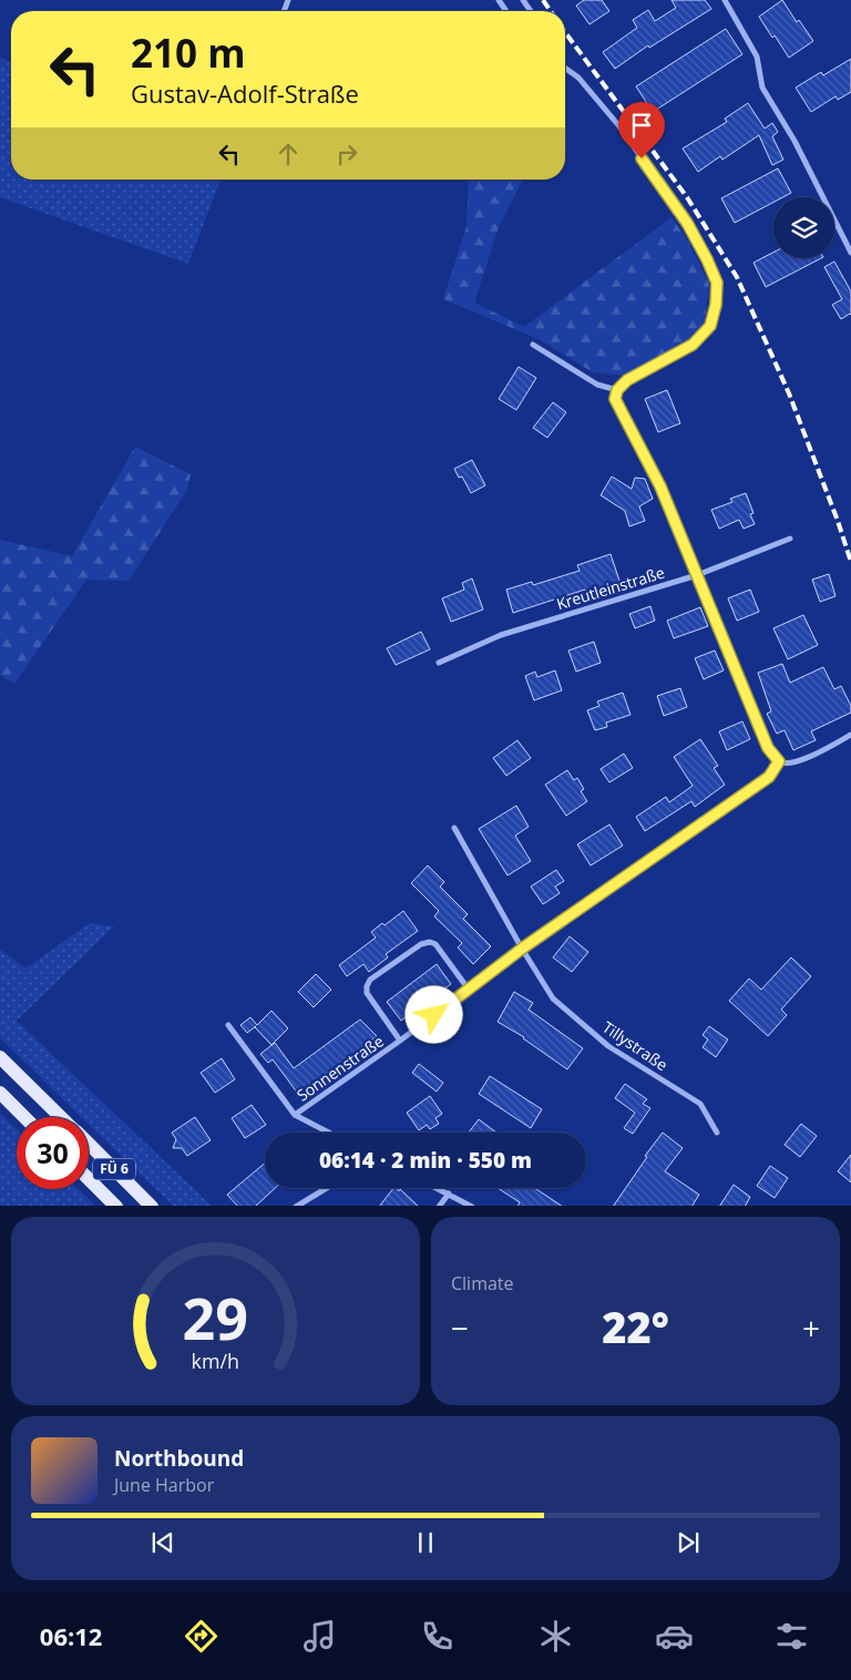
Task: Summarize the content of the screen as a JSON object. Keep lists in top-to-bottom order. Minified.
{"streets":{"main road":["FÜ 6"],"street":["Kreutleinstraße","Tillystraße","Sonnenstraße"]},"crossings":[["Tillystraße","Sonnenstraße"]],"page":{"turn":["210 m","Gustav-Adolf-Straße"],"limit":"30","trip":"06:14 · 2 min · 550 m","tile":"Climate","heat":["−","22°","+"],"song":["Northbound","June Harbor"],"tabs":"06:12","gauge":["29","km/h"]}}
